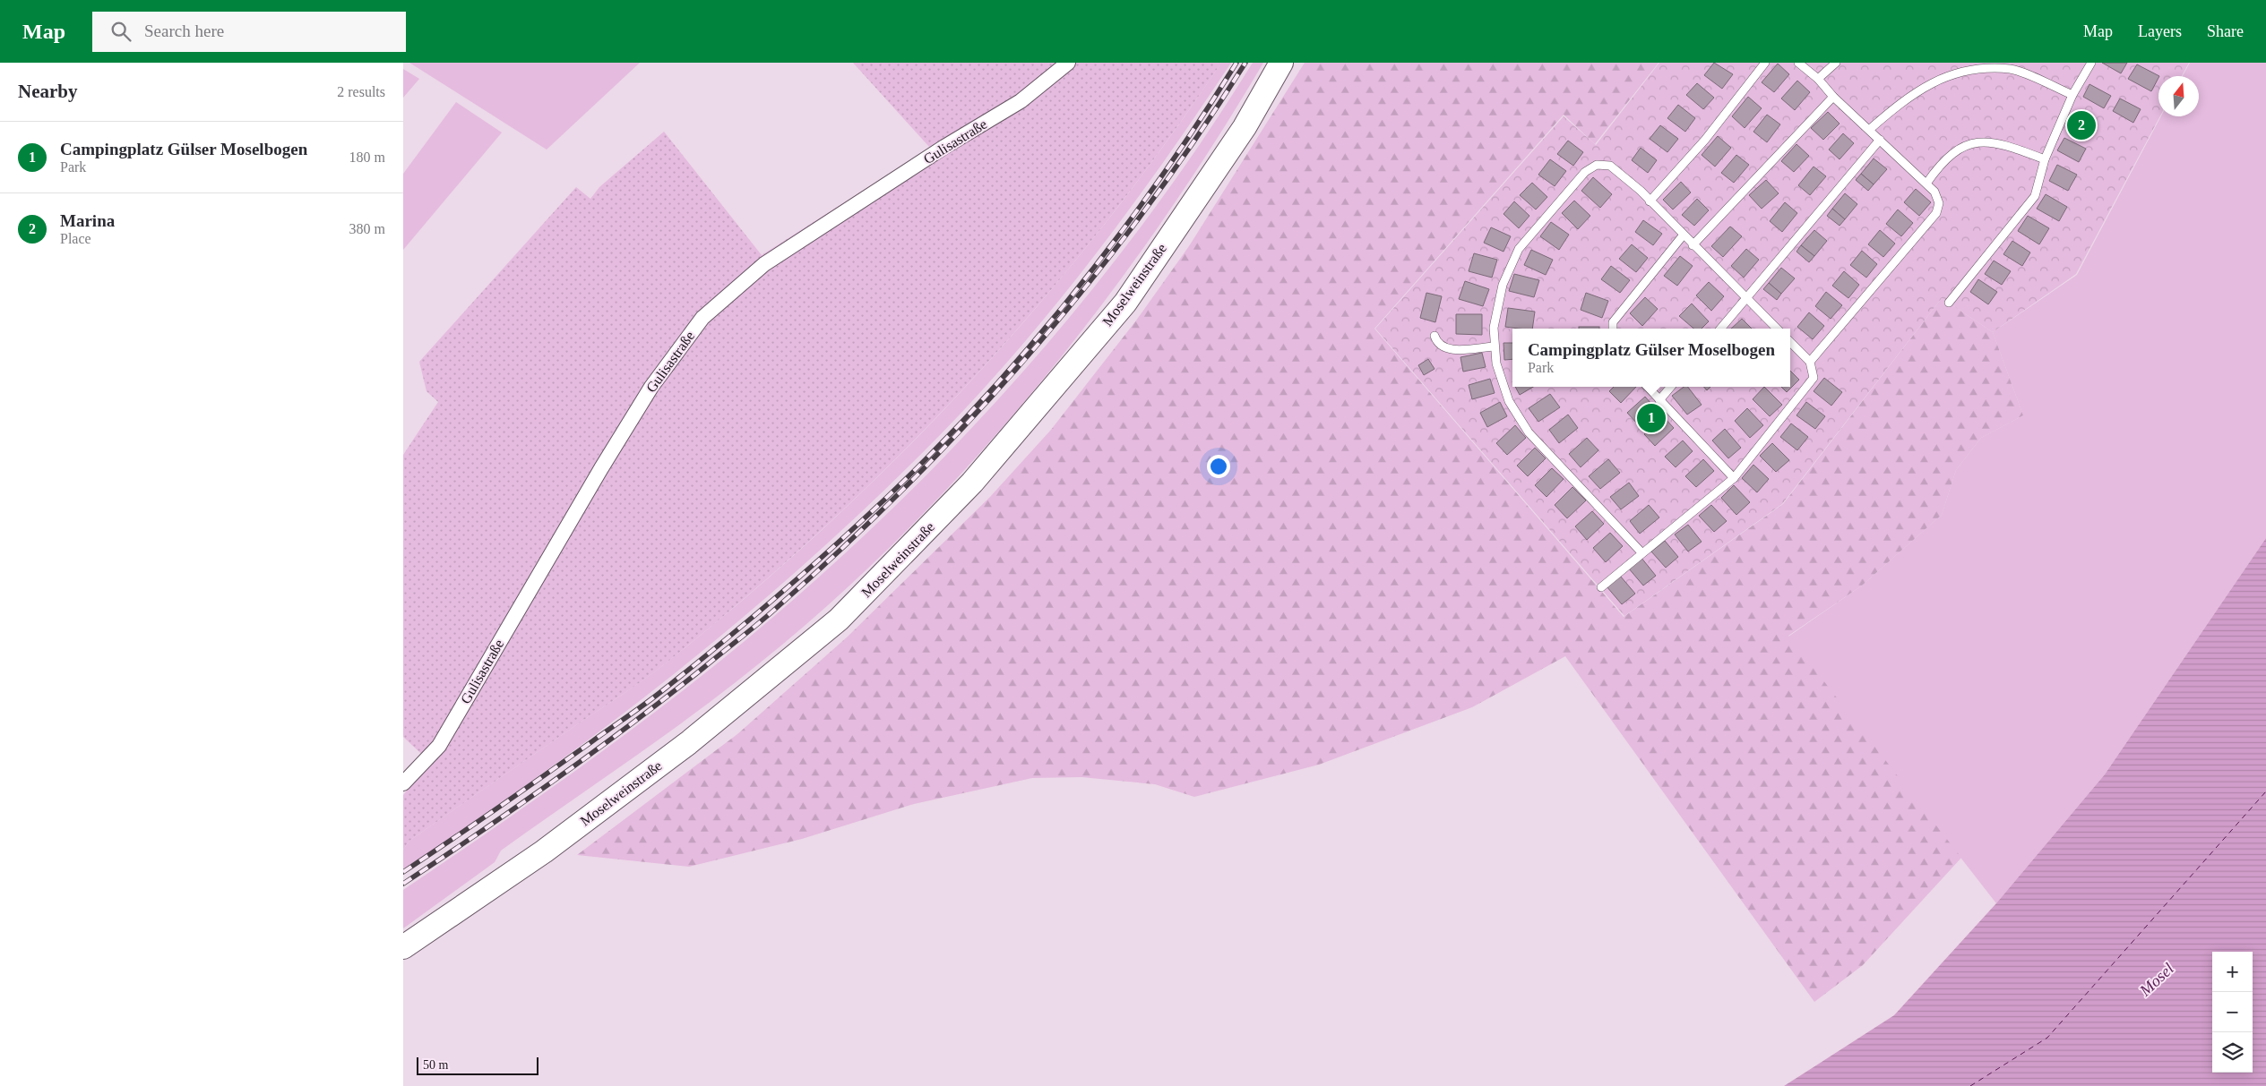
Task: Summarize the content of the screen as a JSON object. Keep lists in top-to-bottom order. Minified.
{"streets":{"main road":["Moselweinstraße"],"street":["Gulisastraße"]},"water":["Mosel"],"scale_bar":"50 m","north":"top","page":{"header":"Map","search":"Search here","nav":["Map","Layers","Share"],"heading":["Nearby","2 results"],"pins":["2","1"],"list":[{"mark":"1","name":"Campingplatz Gülser Moselbogen","note":"Park","value":"180 m"},{"mark":"2","name":"Marina","note":"Place","value":"380 m"}],"popup":["Campingplatz Gülser Moselbogen","Park"],"map_buttons":["+","−"],"scale":"50 m"}}
